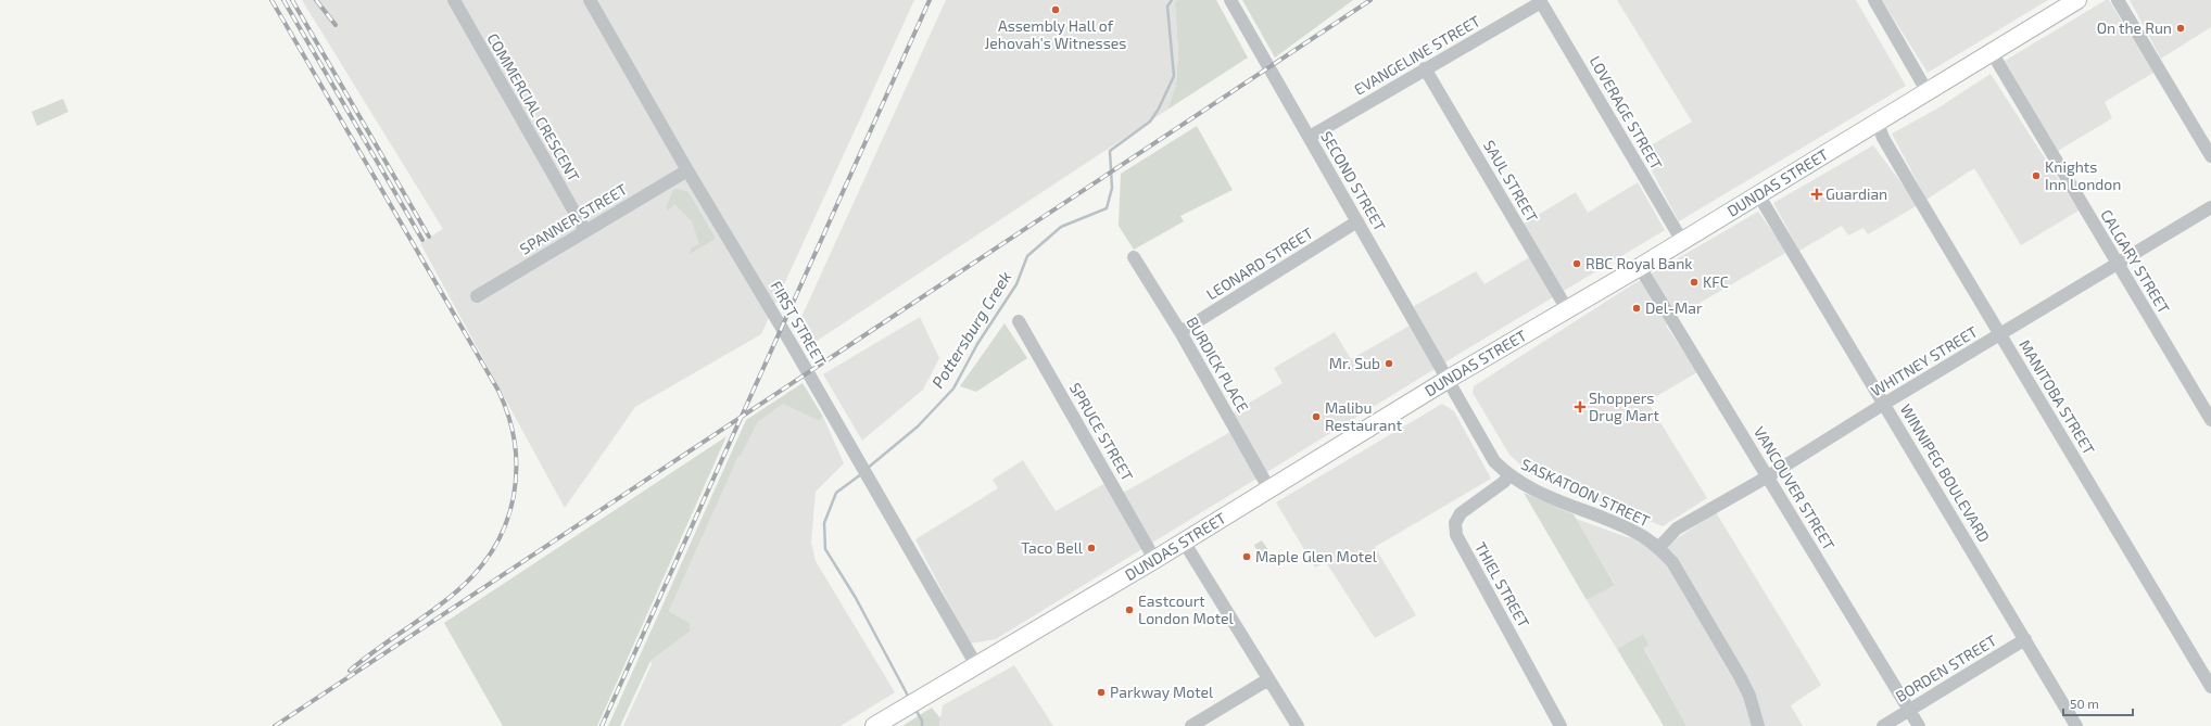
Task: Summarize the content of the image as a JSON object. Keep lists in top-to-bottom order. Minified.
{"streets":{"main road":["DUNDAS STREET"],"street":["EVANGELINE STREET","COMMERCIAL CRESCENT","LOVERAGE STREET","SECOND STREET","SAUL STREET","SPANNER STREET","CALGARY STREET","LEONARD STREET","FIRST STREET","WHITNEY STREET","BURDICK PLACE","MANITOBA STREET","SPRUCE STREET","WINNIPEG BOULEVARD","VANCOUVER STREET","SASKATOON STREET","THIEL STREET","BORDEN STREET"]},"crossings":[["EVANGELINE STREET","LOVERAGE STREET"],["EVANGELINE STREET","SECOND STREET"],["EVANGELINE STREET","SAUL STREET"],["COMMERCIAL CRESCENT","SPANNER STREET"],["LOVERAGE STREET","DUNDAS STREET"],["SECOND STREET","DUNDAS STREET"],["SECOND STREET","LEONARD STREET"],["SECOND STREET","SASKATOON STREET"],["SAUL STREET","DUNDAS STREET"],["DUNDAS STREET","CALGARY STREET"],["DUNDAS STREET","FIRST STREET"],["DUNDAS STREET","BURDICK PLACE"],["DUNDAS STREET","MANITOBA STREET"],["DUNDAS STREET","SPRUCE STREET"],["DUNDAS STREET","WINNIPEG BOULEVARD"],["DUNDAS STREET","VANCOUVER STREET"],["DUNDAS STREET","SASKATOON STREET"],["SPANNER STREET","FIRST STREET"],["CALGARY STREET","WHITNEY STREET"],["LEONARD STREET","BURDICK PLACE"],["WHITNEY STREET","MANITOBA STREET"],["WHITNEY STREET","WINNIPEG BOULEVARD"],["WHITNEY STREET","VANCOUVER STREET"],["WHITNEY STREET","SASKATOON STREET"],["WINNIPEG BOULEVARD","BORDEN STREET"],["VANCOUVER STREET","BORDEN STREET"],["SASKATOON STREET","THIEL STREET"]],"water":["Pottersburg Creek"],"places":{"other":["Assembly Hall of Jehovah's Witnesses","On the Run","Knights Inn London","RBC Royal Bank","KFC","Del-Mar","Mr. Sub","Malibu Restaurant","Taco Bell","Maple Glen Motel","Eastcourt London Motel","Parkway Motel"],"health":["Guardian","Shoppers Drug Mart"]},"scale_bar":"50 m"}
